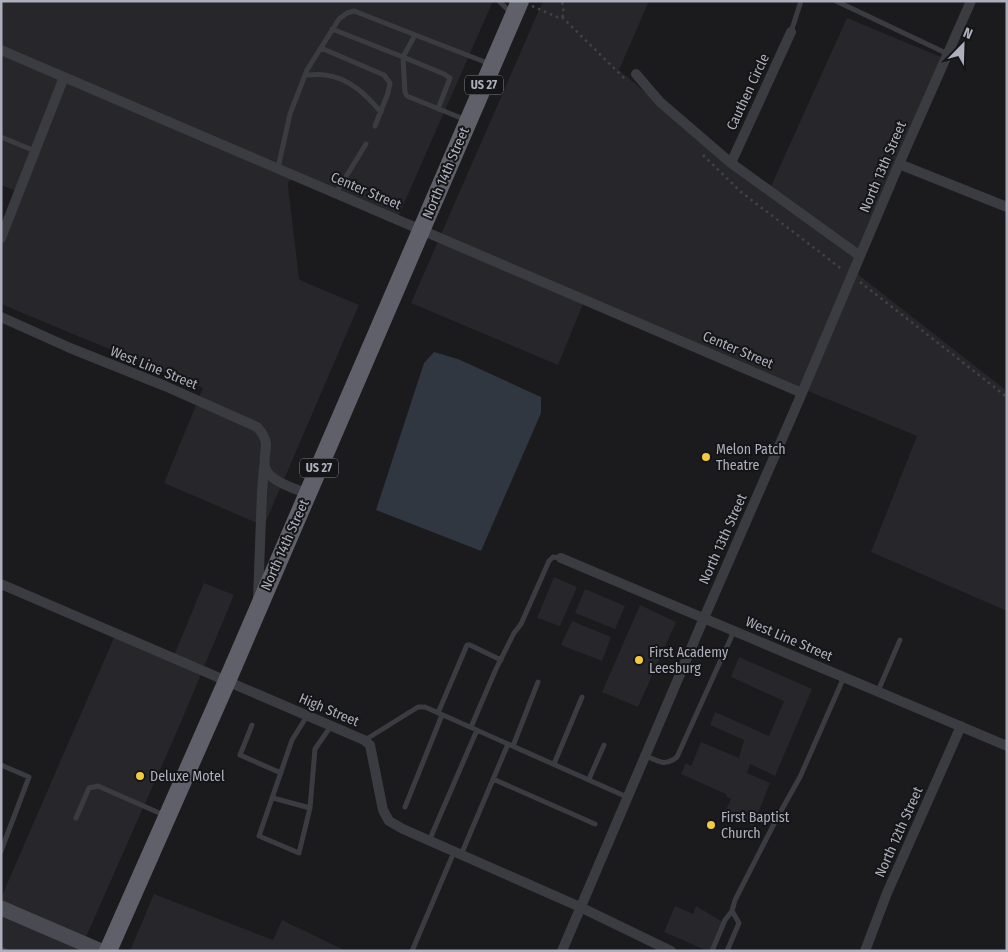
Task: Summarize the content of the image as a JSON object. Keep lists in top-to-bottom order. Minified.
{"streets":{"highway":["US 27","North 14th Street"],"street":["Cauthen Circle","North 13th Street","Center Street","West Line Street","High Street","North 12th Street"]},"crossings":[["North 13th Street","Center Street"],["North 13th Street","West Line Street"],["North 13th Street","High Street"],["North 14th Street","Center Street"],["North 14th Street","West Line Street"],["North 14th Street","High Street"],["West Line Street","North 12th Street"]],"places":["Melon Patch Theatre","First Academy Leesburg","Deluxe Motel","First Baptist Church"],"north":"top right"}
